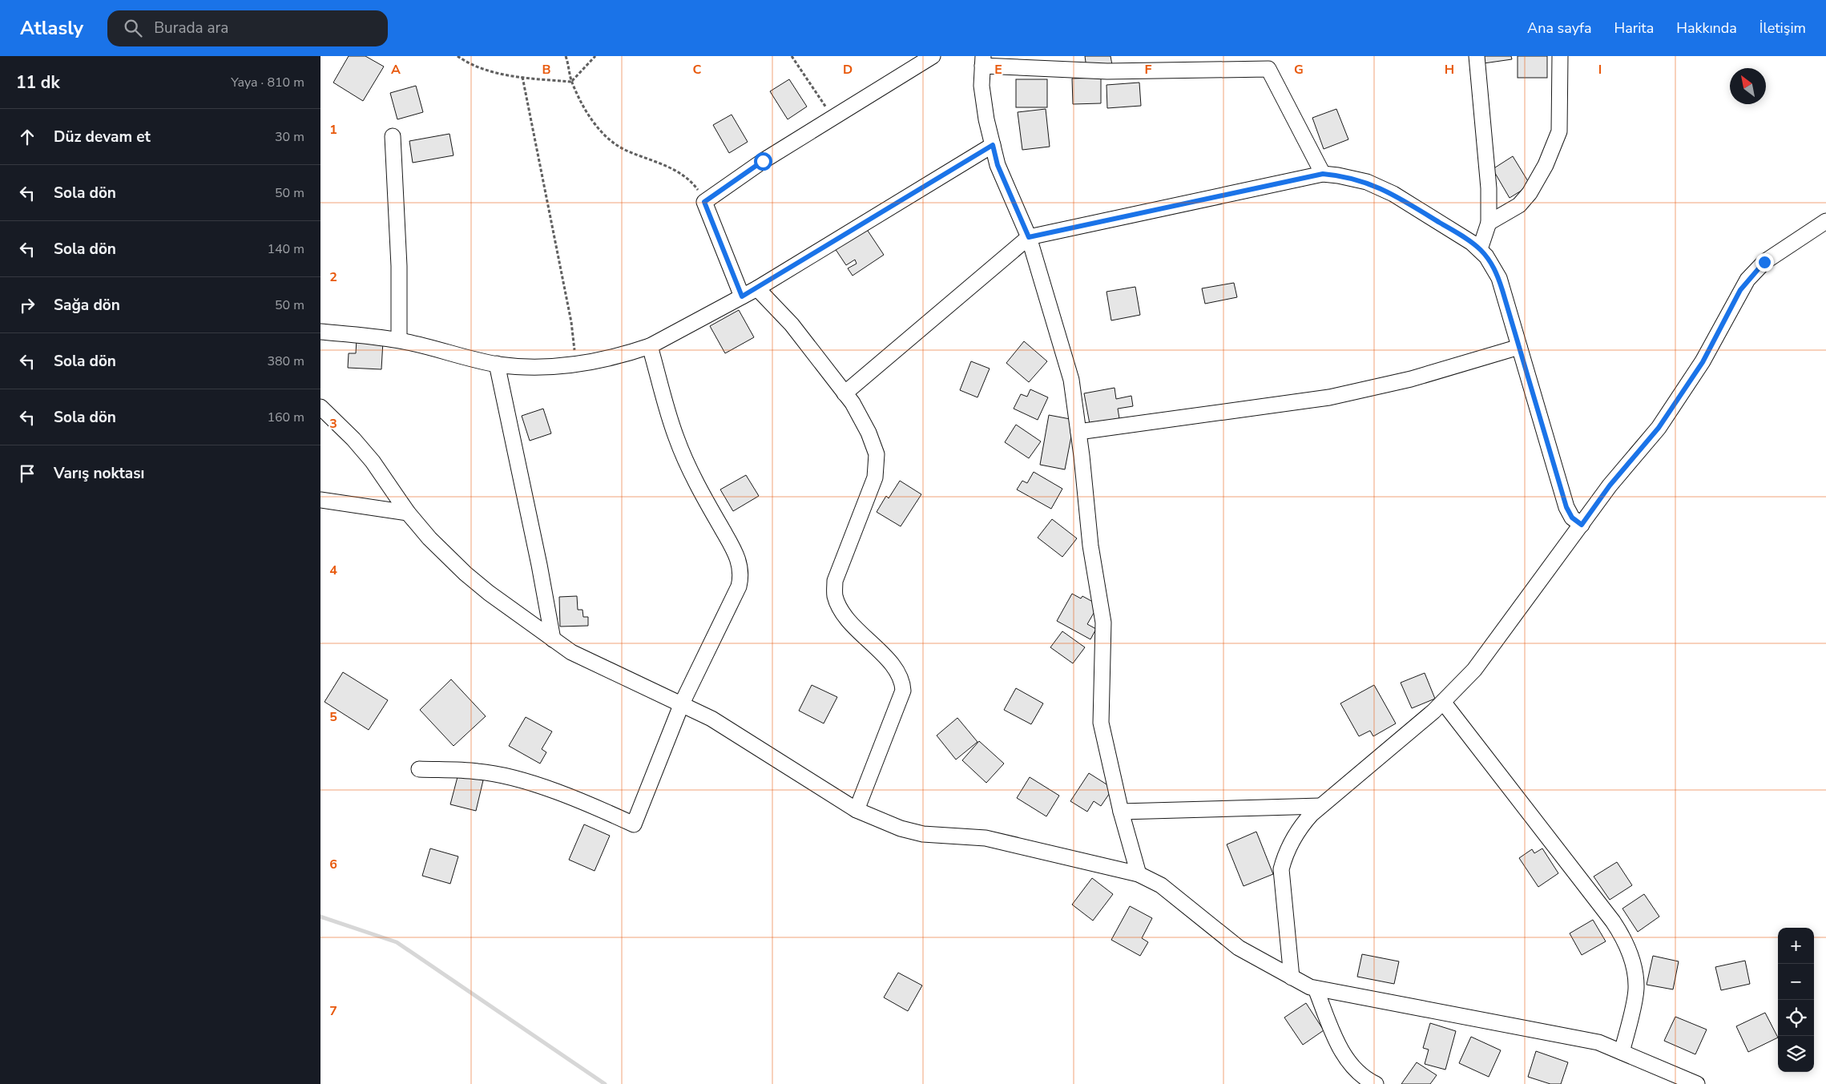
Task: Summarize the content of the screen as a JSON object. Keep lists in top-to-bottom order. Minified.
{"north":"top left","page":{"header":"Atlasly","search":"Burada ara","nav":["Ana sayfa","Harita","Hakkında","İletişim"],"heading":["11 dk","Yaya · 810 m"],"list":[["Düz devam et","30 m"],["Sola dön","50 m"],["Sola dön","140 m"],["Sağa dön","50 m"],["Sola dön","380 m"],["Sola dön","160 m"],"Varış noktası"],"map_buttons":["+","−"]},"grid":{"columns":["A","B","C","D","E","F","G","H","I"],"rows":["1","2","3","4","5","6","7"]}}
